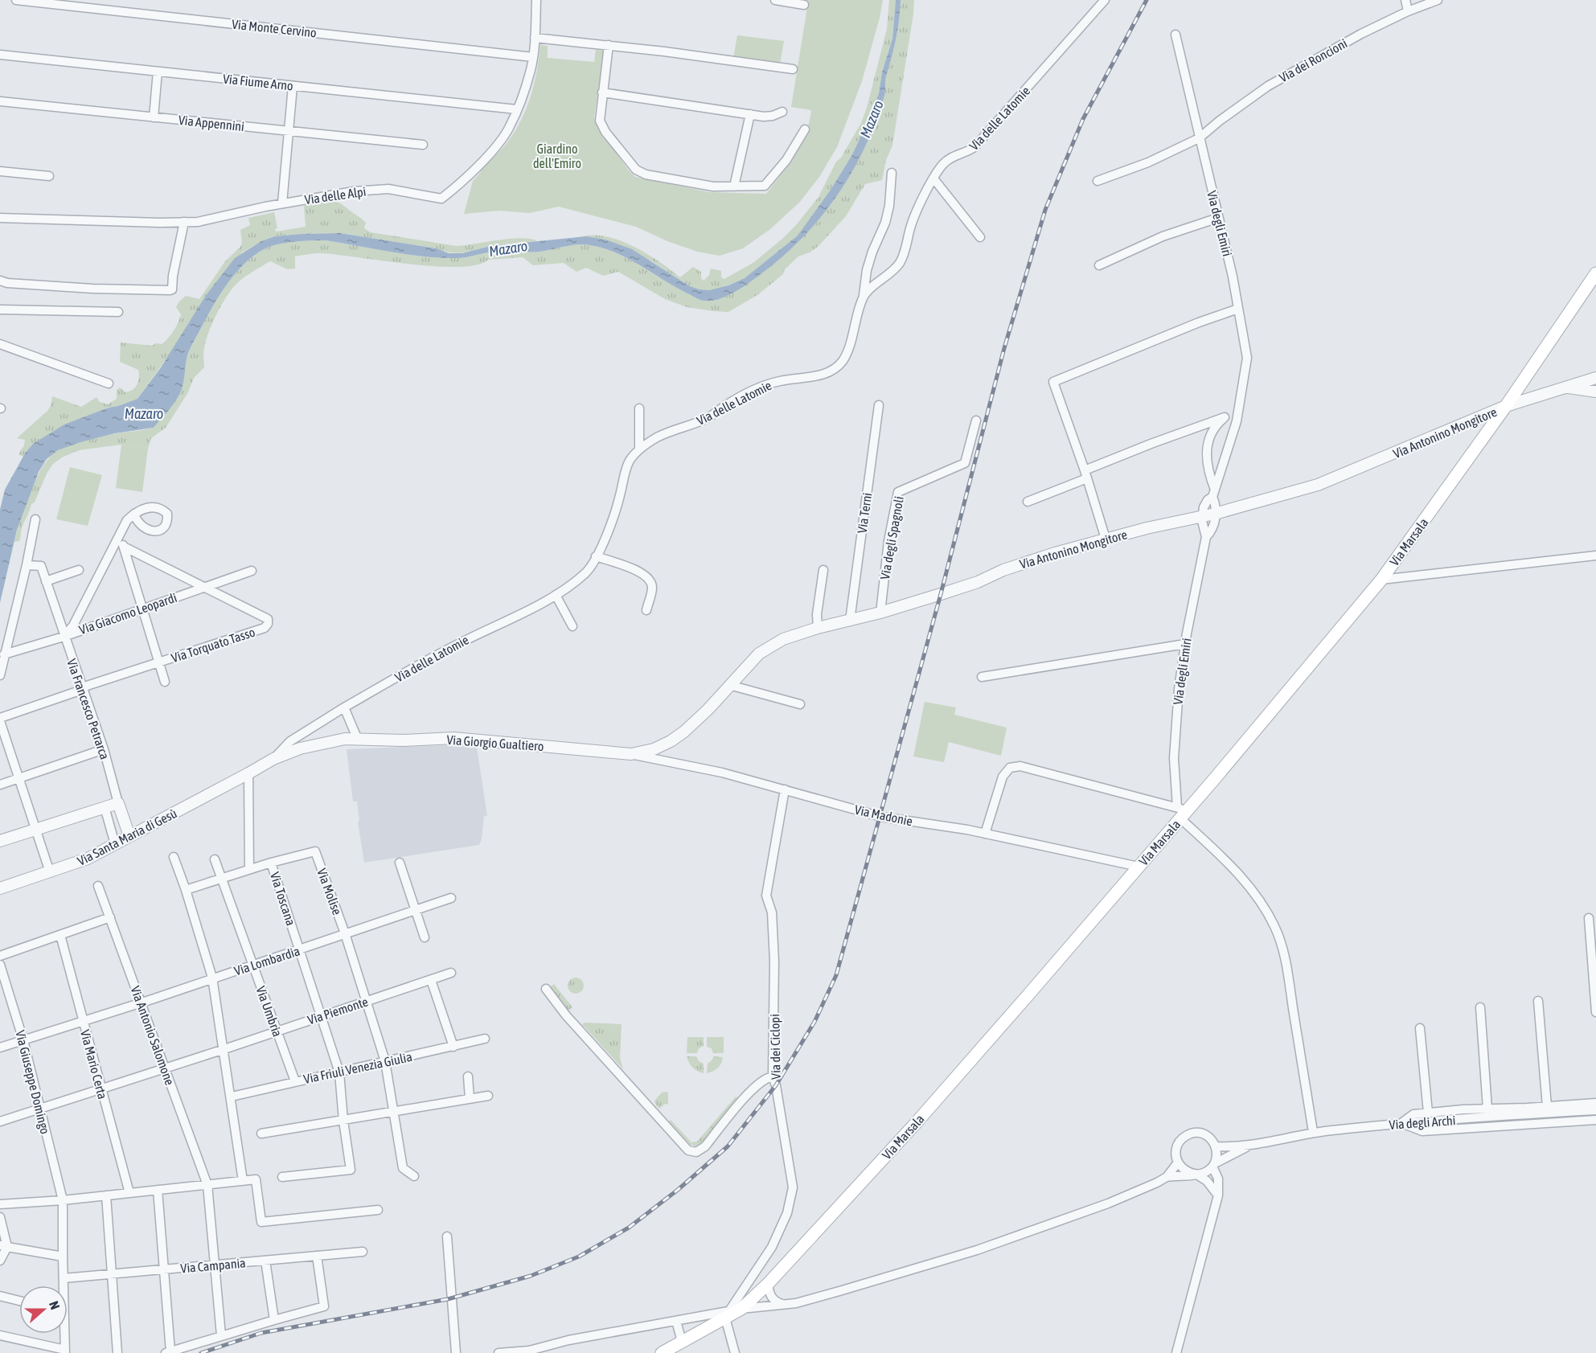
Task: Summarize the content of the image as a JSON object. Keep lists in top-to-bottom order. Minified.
{"streets":{"main road":["Via Marsala"],"street":["Via Monte Cervino","Via dei Roncioni","Via Fiume Arno","Via delle Latomie","Via Appennini","Via delle Alpi","Via degli Emiri","Via Antonino Mongitore","Via Terni","Via degli Spagnoli","Via Giacomo Leopardi","Via Torquato Tasso","Via Francesco Petrarca","Via Giorgio Gualtiero","Via Madonie","Via Santa Maria di Gesù","Via Molise","Via Toscana","Via Lombardia","Via Piemonte","Via Umbria","Via Antonio Salomone","Via dei Ciclopi","Via Mario Certa","Via Friuli Venezia Giulia","Via Giuseppe Domingo","Via degli Archi","Via Campania"]},"crossings":[["Via Monte Cervino","Via delle Alpi"],["Via dei Roncioni","Via degli Emiri"],["Via Fiume Arno","Via delle Alpi"],["Via delle Latomie","Via Giorgio Gualtiero"],["Via delle Latomie","Via Santa Maria di Gesù"],["Via degli Emiri","Via Antonino Mongitore"],["Via degli Emiri","Via Marsala"],["Via Antonino Mongitore","Via Terni"],["Via Antonino Mongitore","Via degli Spagnoli"],["Via Antonino Mongitore","Via Marsala"],["Via Antonino Mongitore","Via Giorgio Gualtiero"],["Via Marsala","Via Madonie"],["Via Marsala","Via dei Ciclopi"],["Via Giacomo Leopardi","Via Torquato Tasso"],["Via Giacomo Leopardi","Via Francesco Petrarca"],["Via Torquato Tasso","Via Francesco Petrarca"],["Via Francesco Petrarca","Via Santa Maria di Gesù"],["Via Giorgio Gualtiero","Via Madonie"],["Via Giorgio Gualtiero","Via Santa Maria di Gesù"],["Via Madonie","Via dei Ciclopi"],["Via Molise","Via Toscana"],["Via Molise","Via Lombardia"],["Via Molise","Via Piemonte"],["Via Molise","Via Umbria"],["Via Molise","Via Friuli Venezia Giulia"],["Via Toscana","Via Lombardia"],["Via Toscana","Via Piemonte"],["Via Toscana","Via Friuli Venezia Giulia"],["Via Lombardia","Via Umbria"],["Via Lombardia","Via Antonio Salomone"],["Via Lombardia","Via Mario Certa"],["Via Lombardia","Via Giuseppe Domingo"],["Via Piemonte","Via Umbria"],["Via Piemonte","Via Antonio Salomone"],["Via Piemonte","Via Mario Certa"],["Via Piemonte","Via Giuseppe Domingo"],["Via Umbria","Via Friuli Venezia Giulia"],["Via Antonio Salomone","Via Campania"],["Via Giuseppe Domingo","Via Campania"]],"water":["Mazaro"],"parks":["Giardino dell'Emiro"],"north":"right"}
